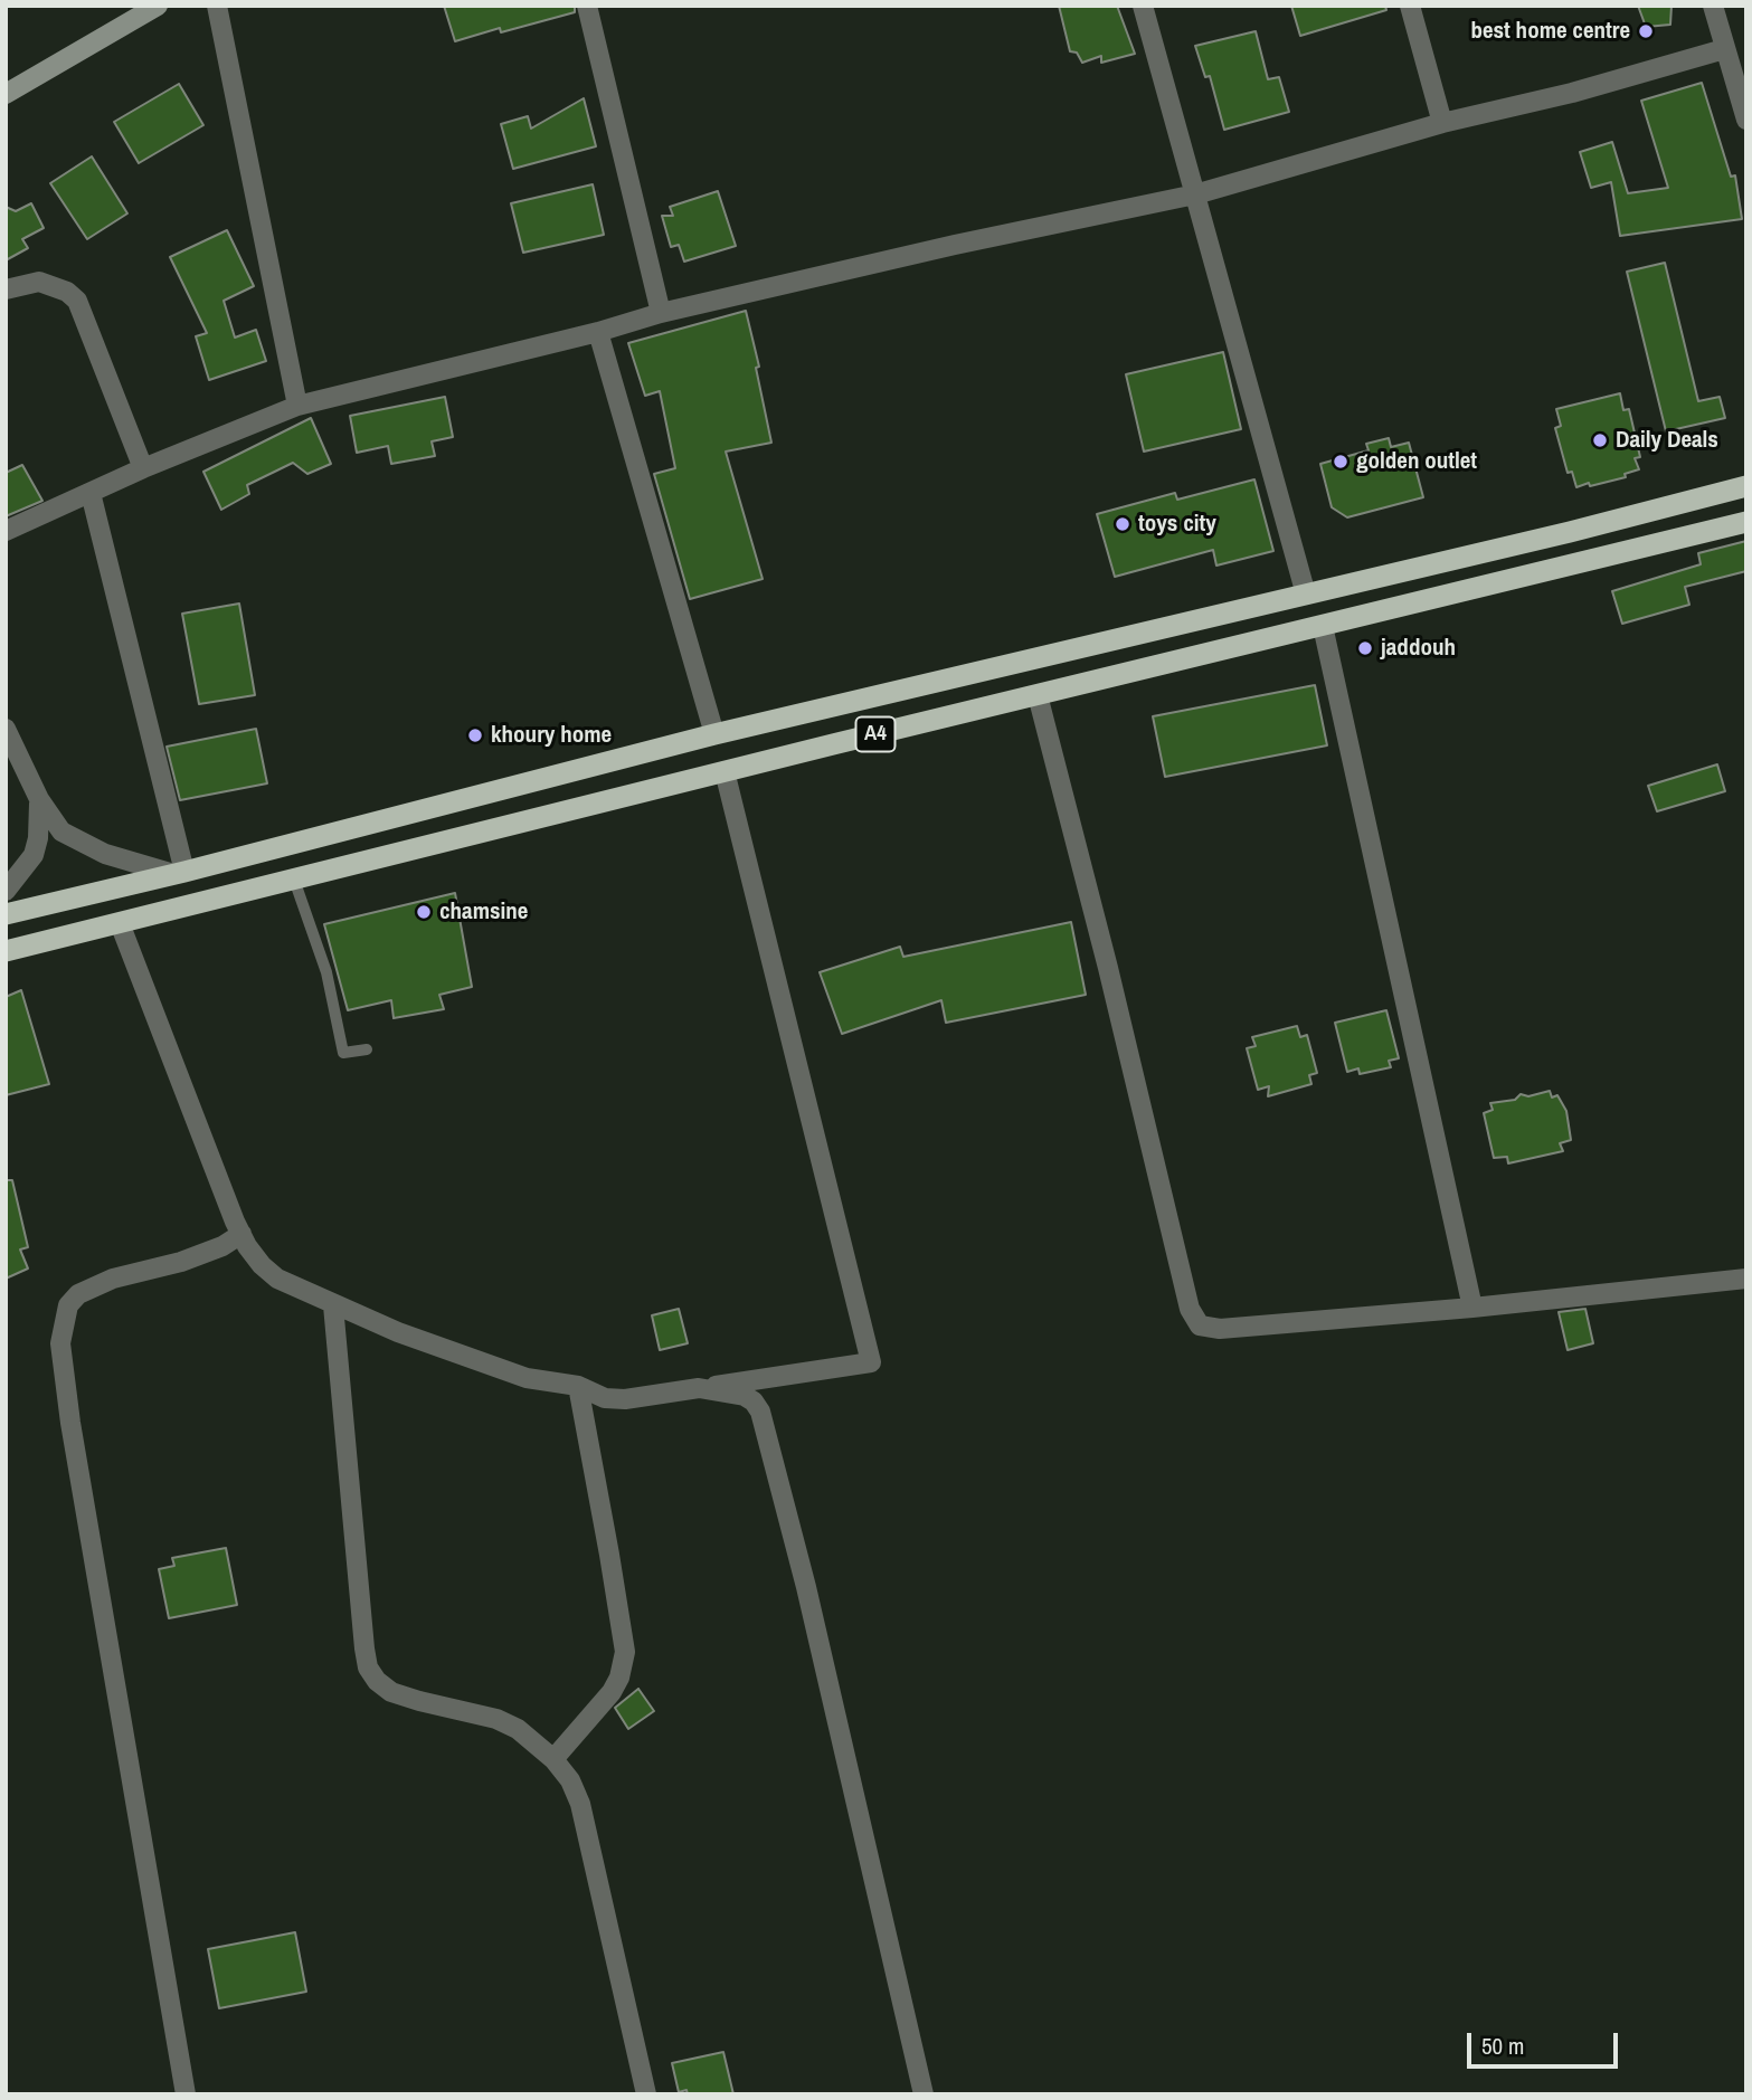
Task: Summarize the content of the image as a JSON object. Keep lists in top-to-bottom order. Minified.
{"streets":{"highway":["A4"]},"places":["best home centre","Daily Deals","golden outlet","toys city","jaddouh","khoury home","chamsine"],"scale_bar":"50 m"}
